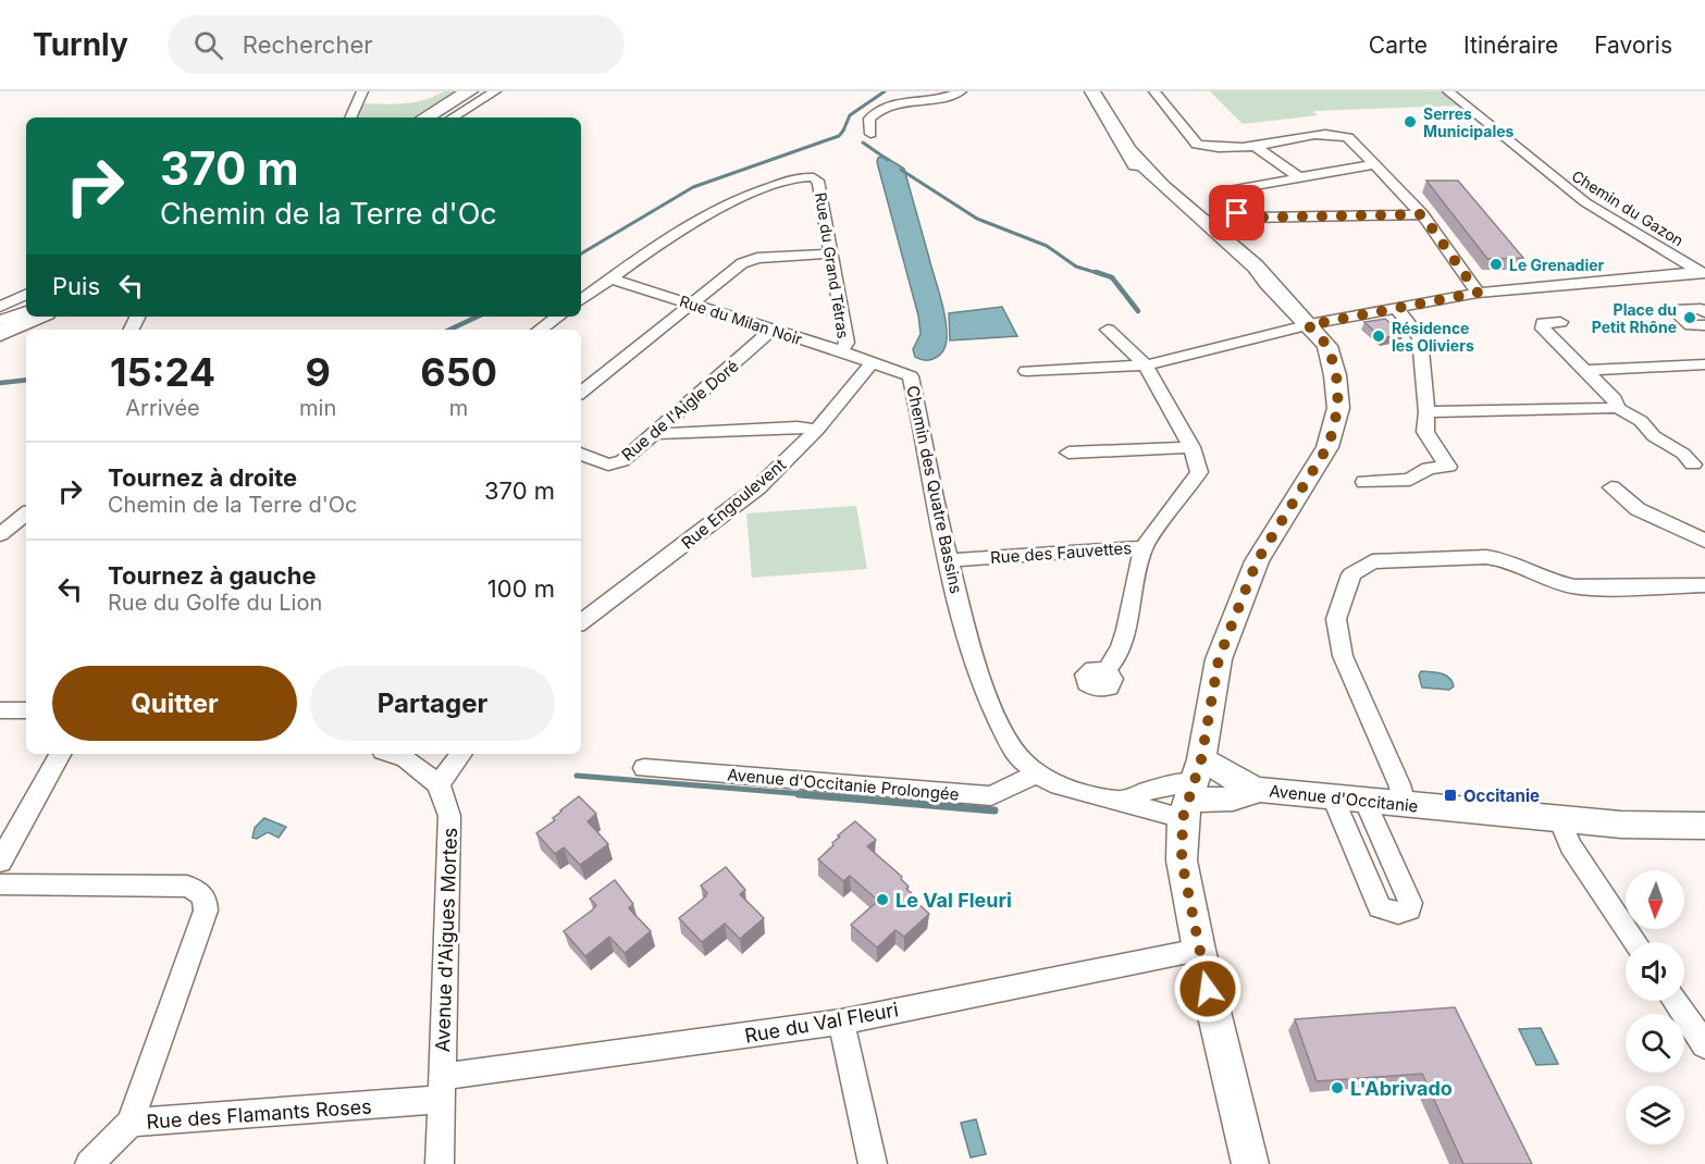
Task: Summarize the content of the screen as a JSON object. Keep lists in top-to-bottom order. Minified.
{"streets":{"street":["Chemin du Gazon","Rue du Grand Tétras","Rue du Milan Noir","Rue de l'Aigle Doré","Chemin des Quatre Bassins","Rue Engoulevent","Rue des Fauvettes","Avenue d'Occitanie Prolongée","Avenue d'Occitanie","Avenue d'Aigues Mortes","Rue du Val Fleuri","Rue des Flamants Roses"]},"crossings":[["Rue du Grand Tétras","Rue du Milan Noir"],["Rue du Milan Noir","Rue de l'Aigle Doré"],["Rue du Milan Noir","Chemin des Quatre Bassins"],["Rue du Milan Noir","Rue Engoulevent"],["Chemin des Quatre Bassins","Rue Engoulevent"],["Chemin des Quatre Bassins","Rue des Fauvettes"],["Chemin des Quatre Bassins","Avenue d'Occitanie Prolongée"],["Chemin des Quatre Bassins","Avenue d'Occitanie"],["Avenue d'Aigues Mortes","Rue du Val Fleuri"],["Avenue d'Aigues Mortes","Rue des Flamants Roses"],["Rue du Val Fleuri","Rue des Flamants Roses"]],"places":{"other":["Serres Municipales","Le Grenadier","Place du Petit Rhône","Résidence les Oliviers","Le Val Fleuri","L'Abrivado"],"transit":["Occitanie"]},"north":"bottom","page":{"header":"Turnly","search":"Rechercher","nav":["Carte","Itinéraire","Favoris"],"turn":["370 m","Chemin de la Terre d'Oc"],"then":"Puis","eta":["15:24","Arrivée","9","min","650","m"],"list":[{"name":"Tournez à droite","note":"Chemin de la Terre d'Oc","value":"370 m"},{"name":"Tournez à gauche","note":"Rue du Golfe du Lion","value":"100 m"}],"buttons":["Quitter","Partager"]}}
